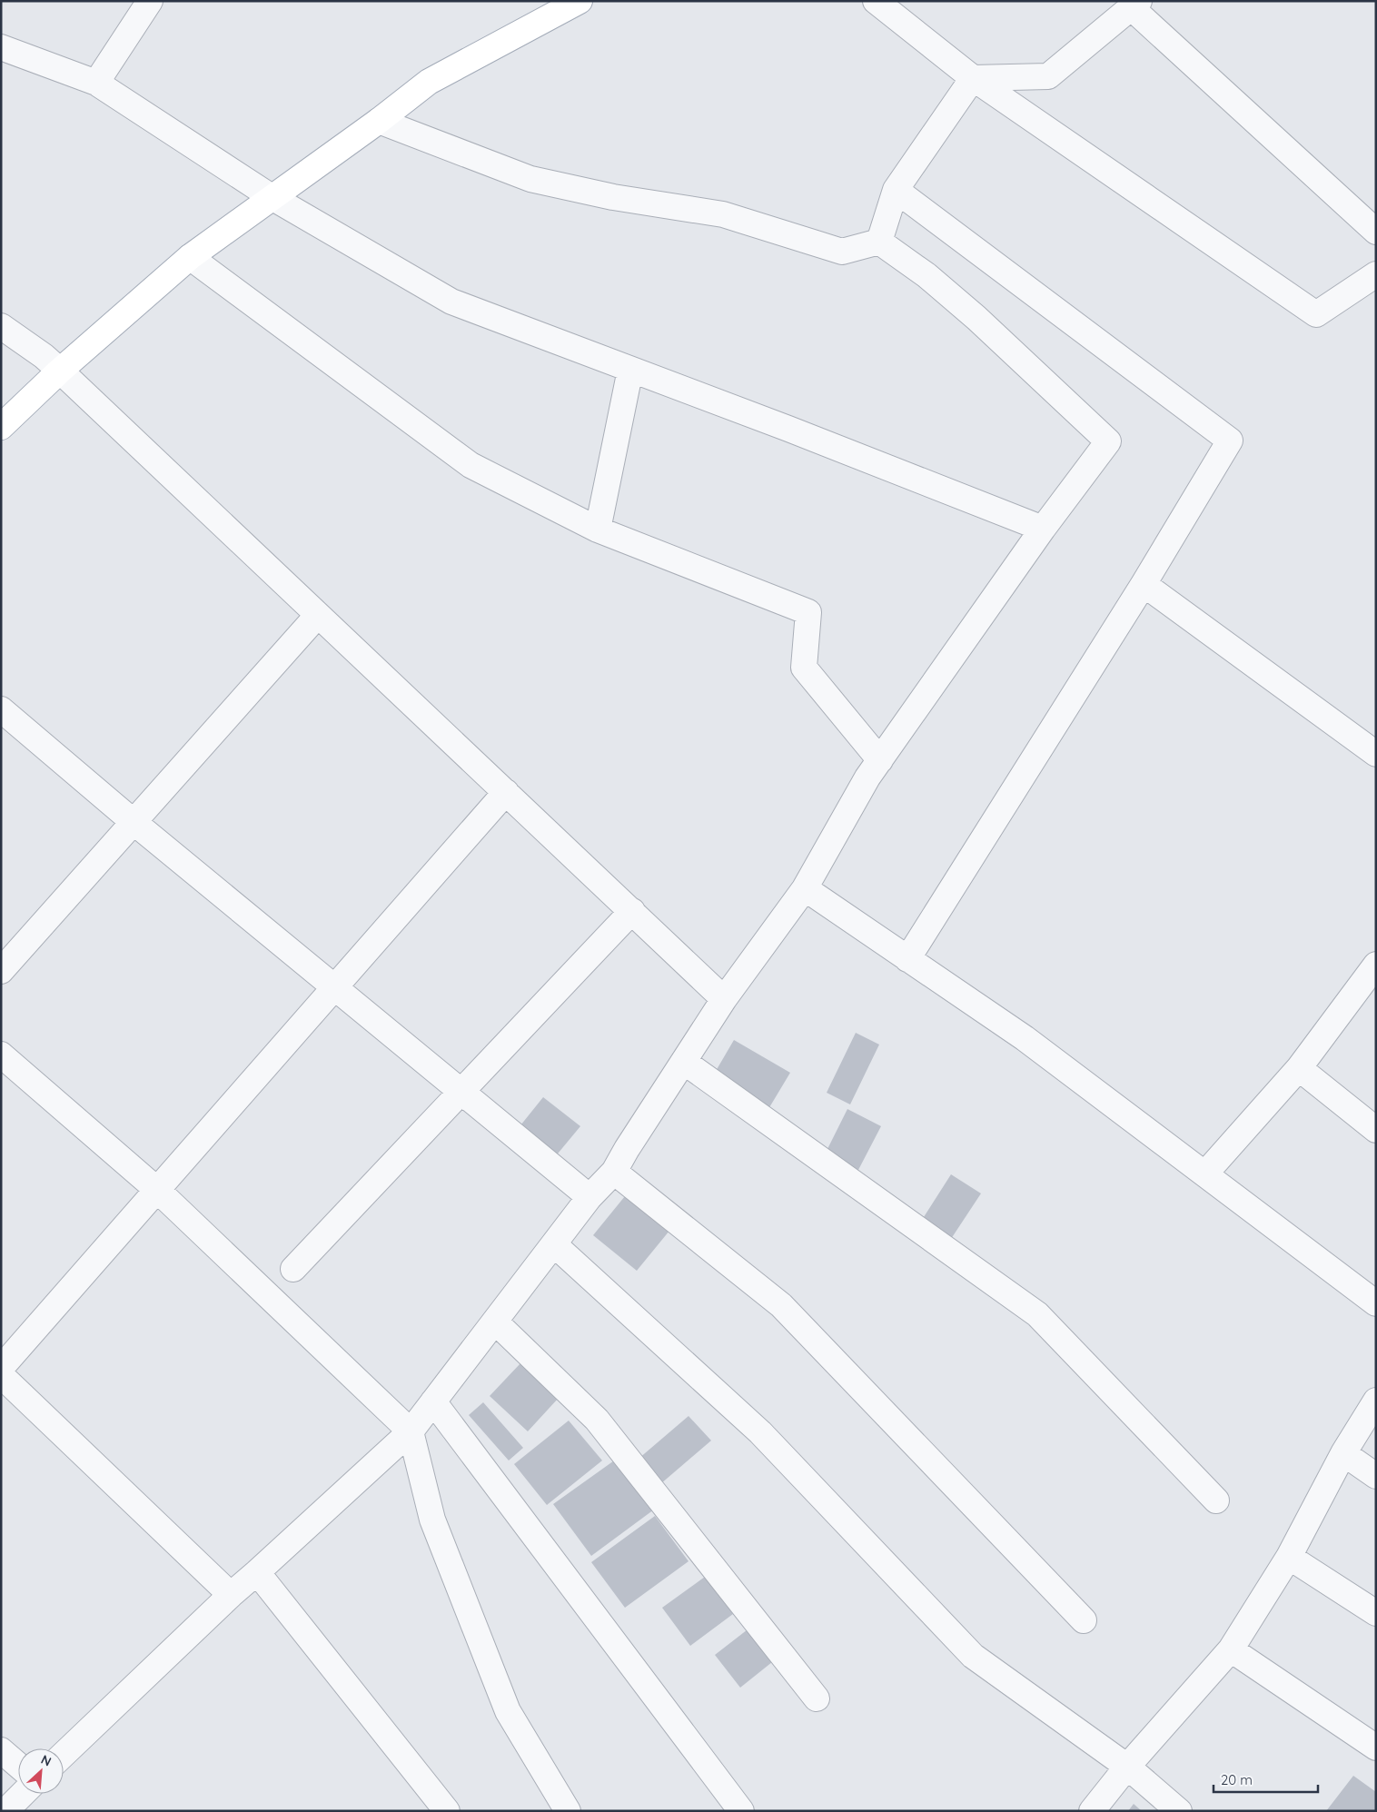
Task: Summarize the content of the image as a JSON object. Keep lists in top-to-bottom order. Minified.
{"scale_bar":"20 m","north":"top right"}
